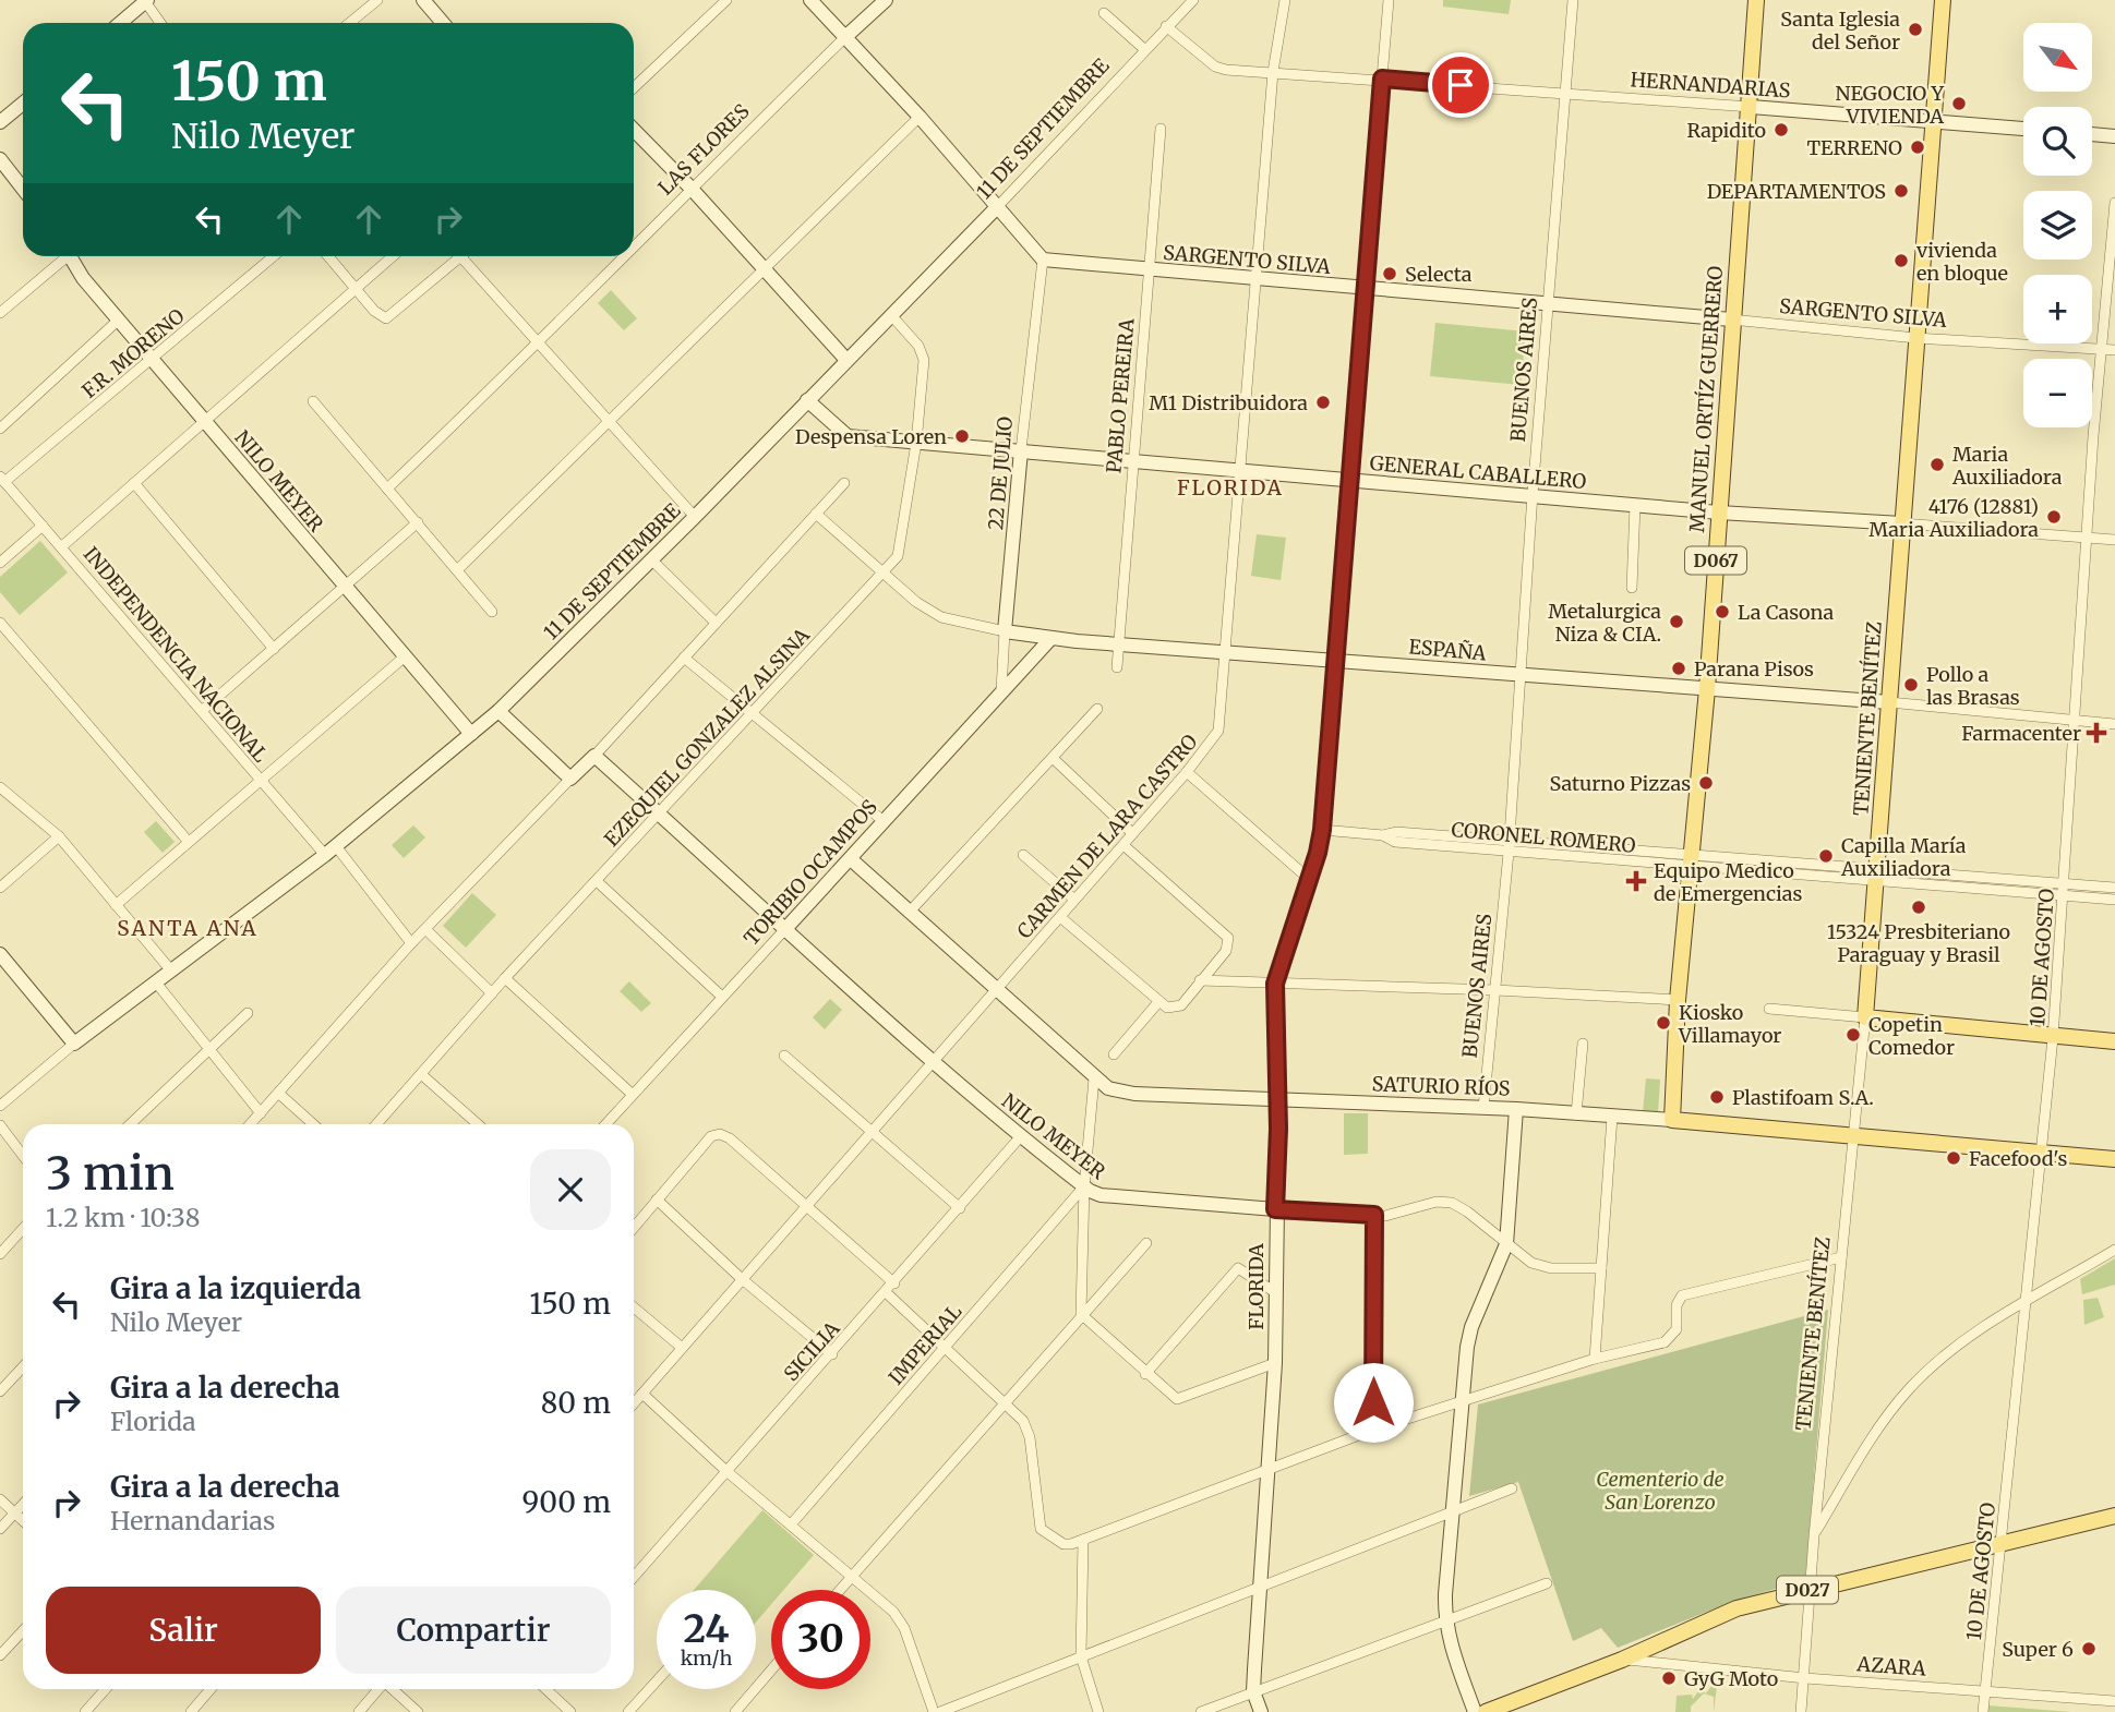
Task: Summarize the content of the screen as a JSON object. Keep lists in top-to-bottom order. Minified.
{"streets":{"main road":["MANUEL ORTÍZ GUERRERO","D067","TENIENTE BENÍTEZ","SATURIO RÍOS","D027"],"street":["HERNANDARIAS","11 DE SEPTIEMBRE","LAS FLORES","SARGENTO SILVA","F.R. MORENO","BUENOS AIRES","PABLO PEREIRA","GENERAL CABALLERO","22 DE JULIO","NILO MEYER","ESPAÑA","INDEPENDENCIA NACIONAL","EZEQUIEL GONZALEZ ALSINA","CARMEN DE LARA CASTRO","CORONEL ROMERO","TORIBIO OCAMPOS","10 DE AGOSTO","FLORIDA","IMPERIAL","SICILIA","AZARA"]},"crossings":[["HERNANDARIAS","11 DE SEPTIEMBRE"],["HERNANDARIAS","BUENOS AIRES"],["HERNANDARIAS","MANUEL ORTÍZ GUERRERO"],["HERNANDARIAS","TENIENTE BENÍTEZ"],["HERNANDARIAS","CARMEN DE LARA CASTRO"],["HERNANDARIAS","FLORIDA"],["11 DE SEPTIEMBRE","GENERAL CABALLERO"],["11 DE SEPTIEMBRE","NILO MEYER"],["11 DE SEPTIEMBRE","INDEPENDENCIA NACIONAL"],["11 DE SEPTIEMBRE","EZEQUIEL GONZALEZ ALSINA"],["SARGENTO SILVA","BUENOS AIRES"],["SARGENTO SILVA","PABLO PEREIRA"],["SARGENTO SILVA","MANUEL ORTÍZ GUERRERO"],["SARGENTO SILVA","22 DE JULIO"],["SARGENTO SILVA","TENIENTE BENÍTEZ"],["SARGENTO SILVA","CARMEN DE LARA CASTRO"],["SARGENTO SILVA","10 DE AGOSTO"],["SARGENTO SILVA","FLORIDA"],["F.R. MORENO","NILO MEYER"],["F.R. MORENO","INDEPENDENCIA NACIONAL"],["BUENOS AIRES","GENERAL CABALLERO"],["BUENOS AIRES","ESPAÑA"],["BUENOS AIRES","CORONEL ROMERO"],["BUENOS AIRES","SATURIO RÍOS"],["PABLO PEREIRA","GENERAL CABALLERO"],["PABLO PEREIRA","ESPAÑA"],["MANUEL ORTÍZ GUERRERO","GENERAL CABALLERO"],["MANUEL ORTÍZ GUERRERO","ESPAÑA"],["MANUEL ORTÍZ GUERRERO","CORONEL ROMERO"],["MANUEL ORTÍZ GUERRERO","SATURIO RÍOS"],["GENERAL CABALLERO","22 DE JULIO"],["GENERAL CABALLERO","TENIENTE BENÍTEZ"],["GENERAL CABALLERO","EZEQUIEL GONZALEZ ALSINA"],["GENERAL CABALLERO","CARMEN DE LARA CASTRO"],["GENERAL CABALLERO","10 DE AGOSTO"],["GENERAL CABALLERO","FLORIDA"],["22 DE JULIO","ESPAÑA"],["22 DE JULIO","TORIBIO OCAMPOS"],["NILO MEYER","EZEQUIEL GONZALEZ ALSINA"],["NILO MEYER","CARMEN DE LARA CASTRO"],["NILO MEYER","TORIBIO OCAMPOS"],["NILO MEYER","FLORIDA"],["NILO MEYER","IMPERIAL"],["NILO MEYER","SICILIA"],["ESPAÑA","TENIENTE BENÍTEZ"],["ESPAÑA","EZEQUIEL GONZALEZ ALSINA"],["ESPAÑA","CARMEN DE LARA CASTRO"],["ESPAÑA","TORIBIO OCAMPOS"],["ESPAÑA","10 DE AGOSTO"],["ESPAÑA","FLORIDA"],["TENIENTE BENÍTEZ","CORONEL ROMERO"],["TENIENTE BENÍTEZ","SATURIO RÍOS"],["TENIENTE BENÍTEZ","D027"],["TENIENTE BENÍTEZ","AZARA"],["CARMEN DE LARA CASTRO","SATURIO RÍOS"],["CORONEL ROMERO","10 DE AGOSTO"],["CORONEL ROMERO","FLORIDA"],["TORIBIO OCAMPOS","SATURIO RÍOS"],["10 DE AGOSTO","SATURIO RÍOS"],["10 DE AGOSTO","D027"],["10 DE AGOSTO","AZARA"],["SATURIO RÍOS","FLORIDA"],["D027","AZARA"]],"districts":["FLORIDA","SANTA ANA"],"parks":["Cementerio de San Lorenzo"],"places":{"other":["Santa Iglesia del Señor","NEGOCIO Y VIVIENDA","Rapidito","TERRENO","DEPARTAMENTOS","vivienda en bloque","Selecta","M1 Distribuidora","Despensa Loren","Maria Auxiliadora","4176 (12881) Maria Auxiliadora","La Casona","Metalurgica Niza & CIA.","Parana Pisos","Pollo a las Brasas","Saturno Pizzas","Capilla María Auxiliadora","15324 Presbiteriano Paraguay y Brasil","Kiosko Villamayor","Copetin Comedor","Plastifoam S.A.","Facefood's","Super 6","GyG Moto"],"health":["Farmacenter","Equipo Medico de Emergencias"]},"north":"bottom right","page":{"map_buttons":["+","−"],"turn":["150 m","Nilo Meyer"],"heading":["3 min","1.2 km · 10:38"],"list":[{"name":"Gira a la izquierda","note":"Nilo Meyer","value":"150 m"},{"name":"Gira a la derecha","note":"Florida","value":"80 m"},{"name":"Gira a la derecha","note":"Hernandarias","value":"900 m"}],"buttons":["Salir","Compartir"],"speed":"24 km/h","limit":"30"}}
